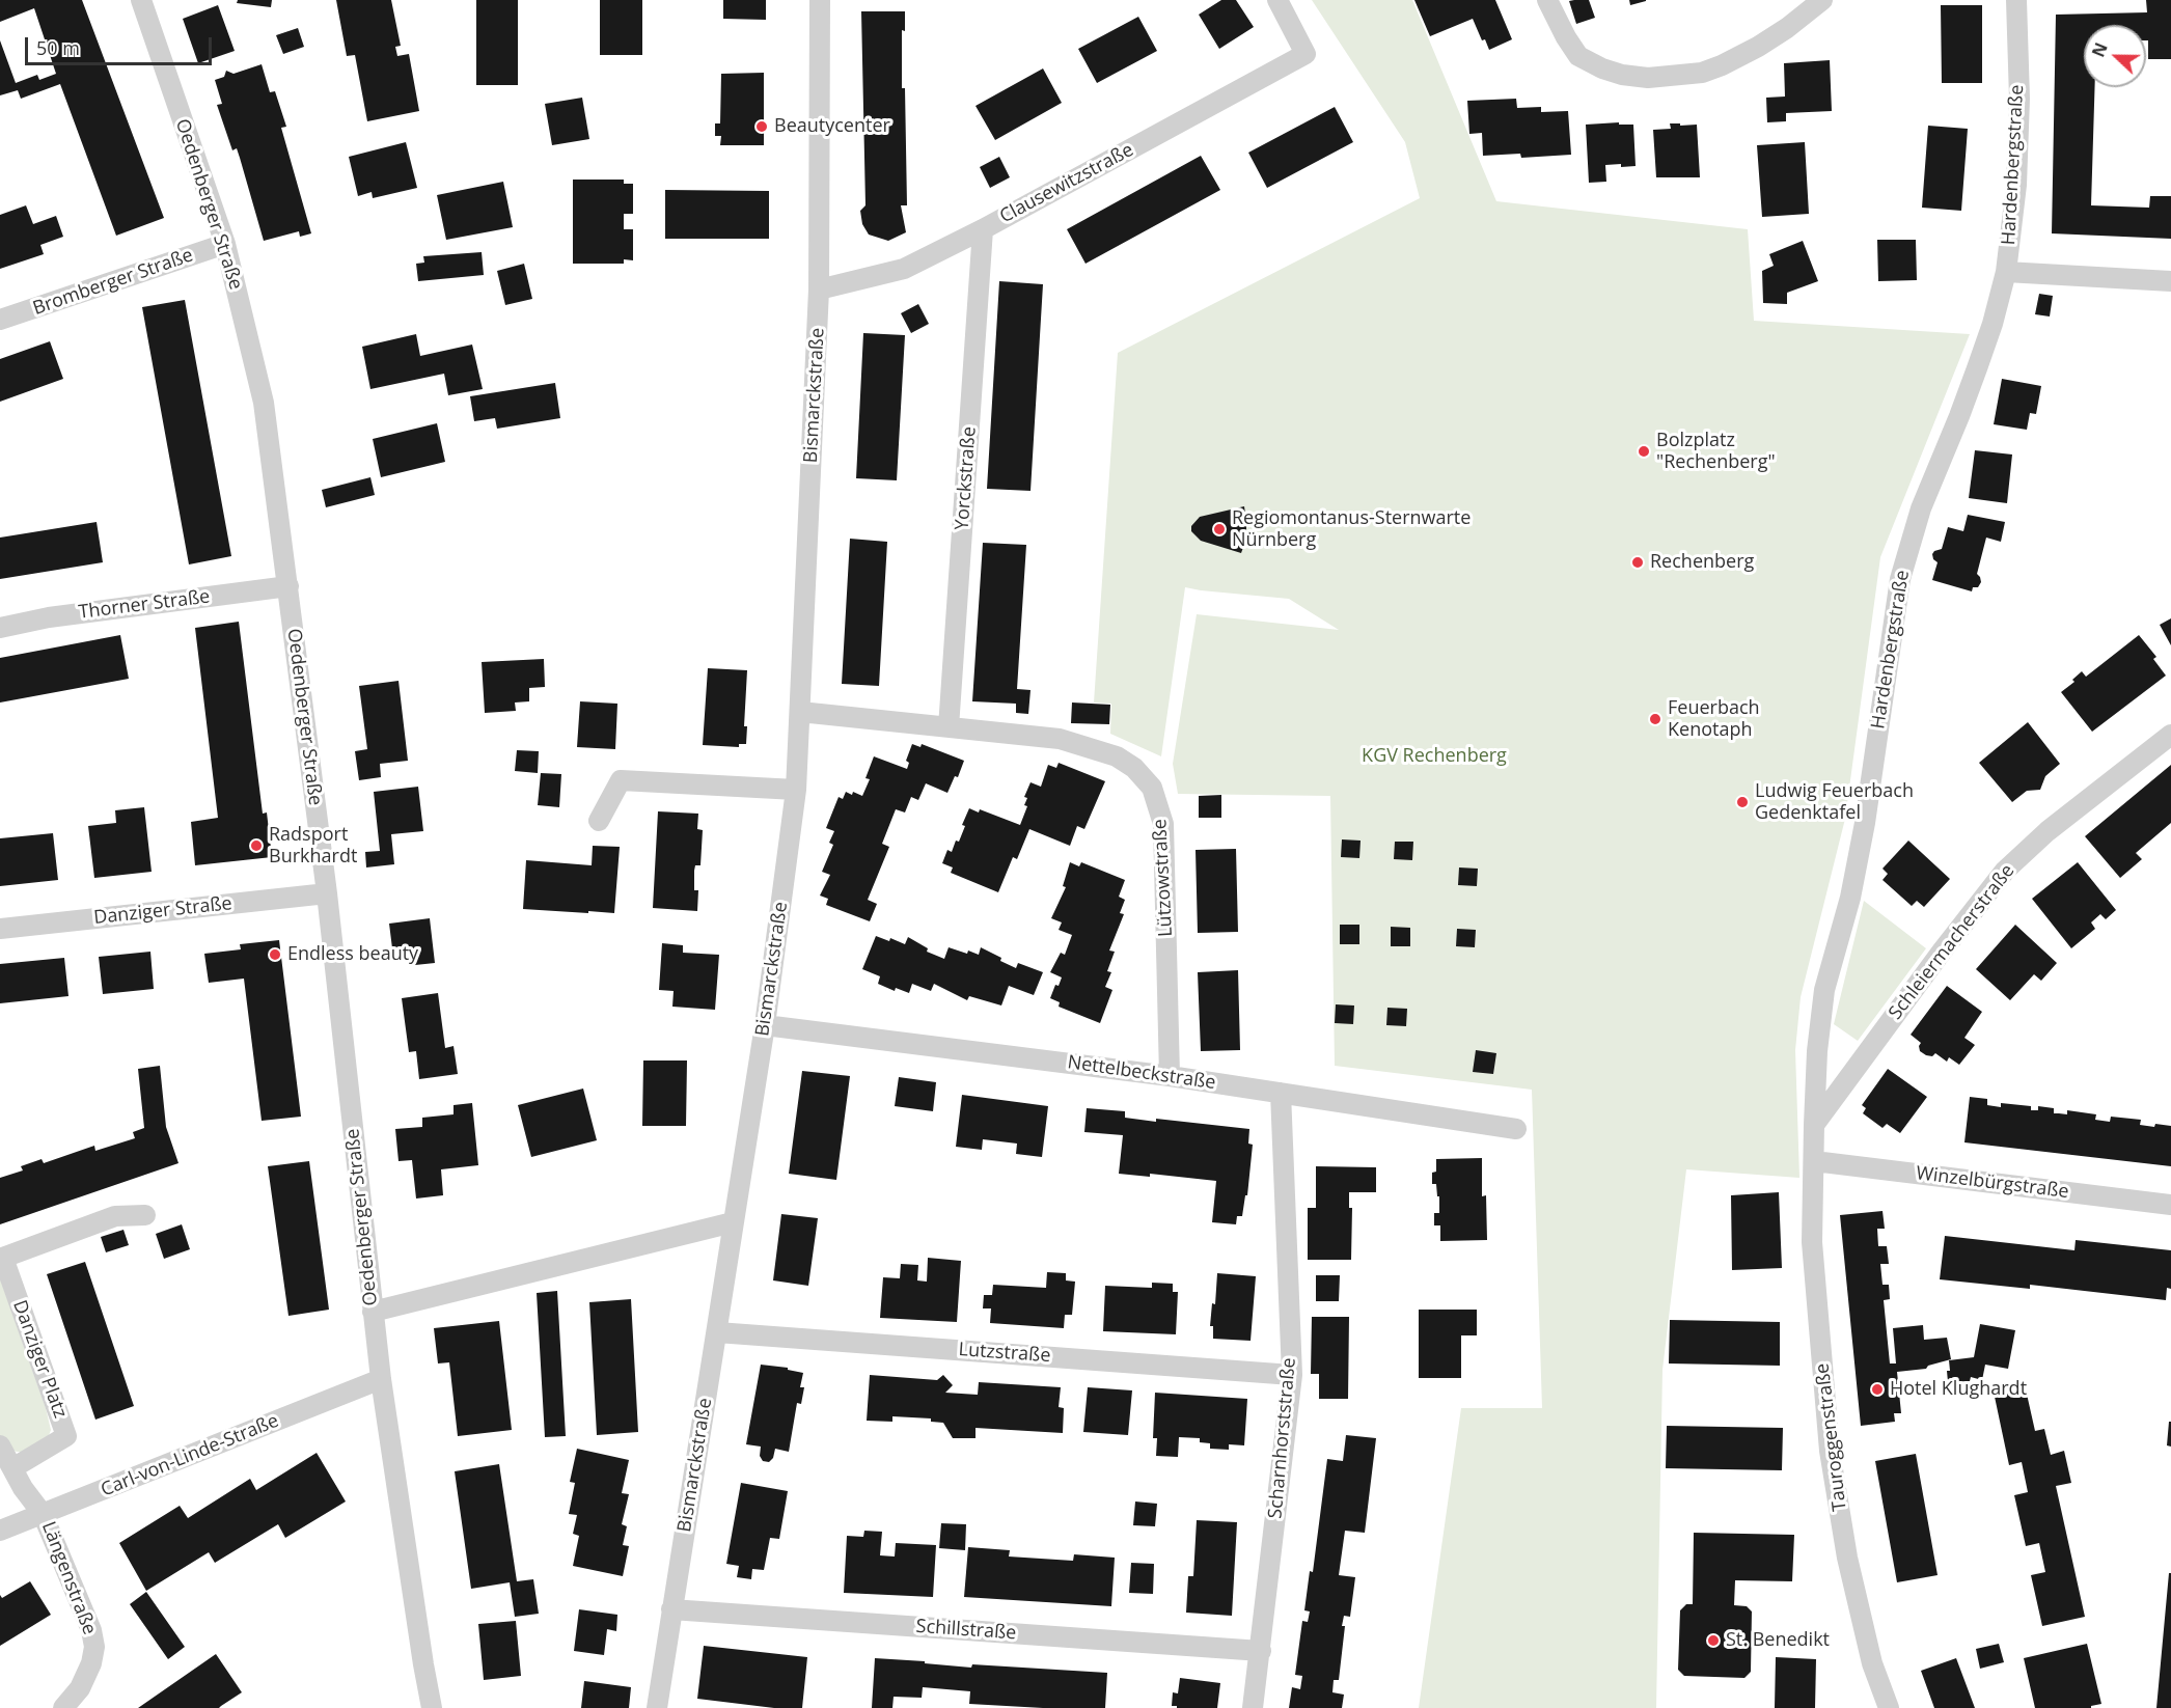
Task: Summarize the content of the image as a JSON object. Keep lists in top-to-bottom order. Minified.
{"streets":{"street":["Hardenbergstraße","Clausewitzstraße","Oedenberger Straße","Bromberger Straße","Bismarckstraße","Yorckstraße","Thorner Straße","Lützowstraße","Danziger Straße","Schleiermacherstraße","Nettelbeckstraße","Winzelbürgstraße","Lutzstraße","Danziger Platz","Tauroggenstraße","Scharnhorststraße","Carl-von-Linde-Straße","Längenstraße","Schillstraße"]},"crossings":[["Hardenbergstraße","Schleiermacherstraße"],["Clausewitzstraße","Bismarckstraße"],["Clausewitzstraße","Yorckstraße"],["Oedenberger Straße","Bromberger Straße"],["Oedenberger Straße","Thorner Straße"],["Oedenberger Straße","Danziger Straße"],["Oedenberger Straße","Carl-von-Linde-Straße"],["Bismarckstraße","Lützowstraße"],["Bismarckstraße","Nettelbeckstraße"],["Bismarckstraße","Lutzstraße"],["Bismarckstraße","Schillstraße"],["Yorckstraße","Lützowstraße"],["Lützowstraße","Nettelbeckstraße"],["Nettelbeckstraße","Scharnhorststraße"],["Winzelbürgstraße","Tauroggenstraße"],["Lutzstraße","Scharnhorststraße"],["Scharnhorststraße","Schillstraße"],["Carl-von-Linde-Straße","Längenstraße"]],"parks":["KGV Rechenberg"],"places":["Beautycenter","Bolzplatz \"Rechenberg\"","Regiomontanus-Sternwarte Nürnberg","Rechenberg","Feuerbach Kenotaph","Ludwig Feuerbach Gedenktafel","Radsport Burkhardt","Endless beauty","Hotel Klughardt","St. Benedikt"],"scale_bar":"50 m","north":"left"}
